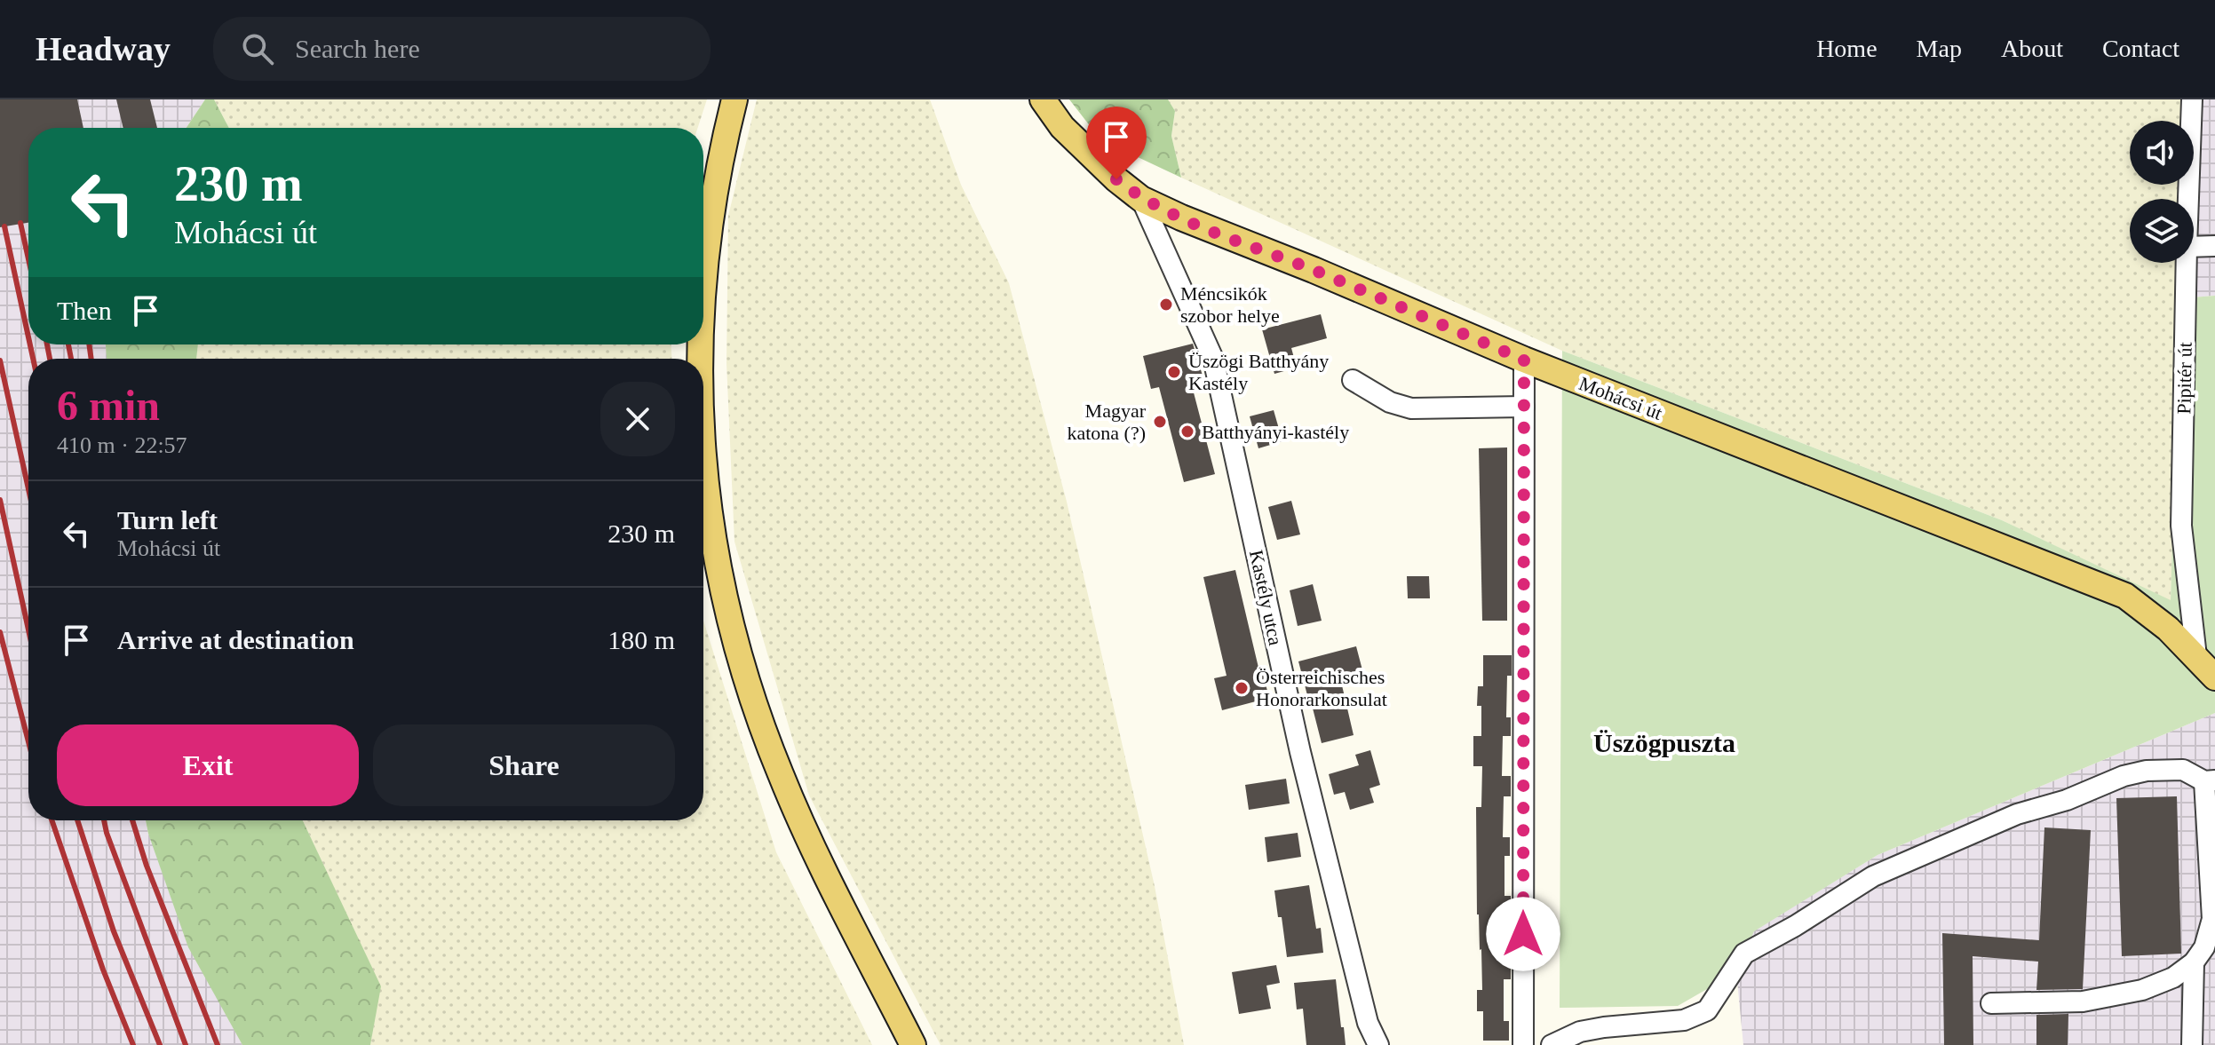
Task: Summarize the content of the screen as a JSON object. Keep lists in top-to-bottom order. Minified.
{"streets":{"main road":["Mohácsi út"],"street":["Pipitér út","Kastély utca"]},"crossings":[["Pipitér út","Mohácsi út"],["Mohácsi út","Kastély utca"]],"districts":["Üszögpuszta"],"places":["Méncsikók szobor helye","Üszögi Batthyány Kastély","Magyar katona (?)","Batthyányi-kastély","Österreichisches Honorarkonsulat"],"page":{"header":"Headway","search":"Search here","nav":["Home","Map","About","Contact"],"turn":["230 m","Mohácsi út"],"then":"Then","heading":["6 min","410 m · 22:57"],"list":[{"name":"Turn left","note":"Mohácsi út","value":"230 m"},{"name":"Arrive at destination","value":"180 m"}],"buttons":["Exit","Share"]}}
